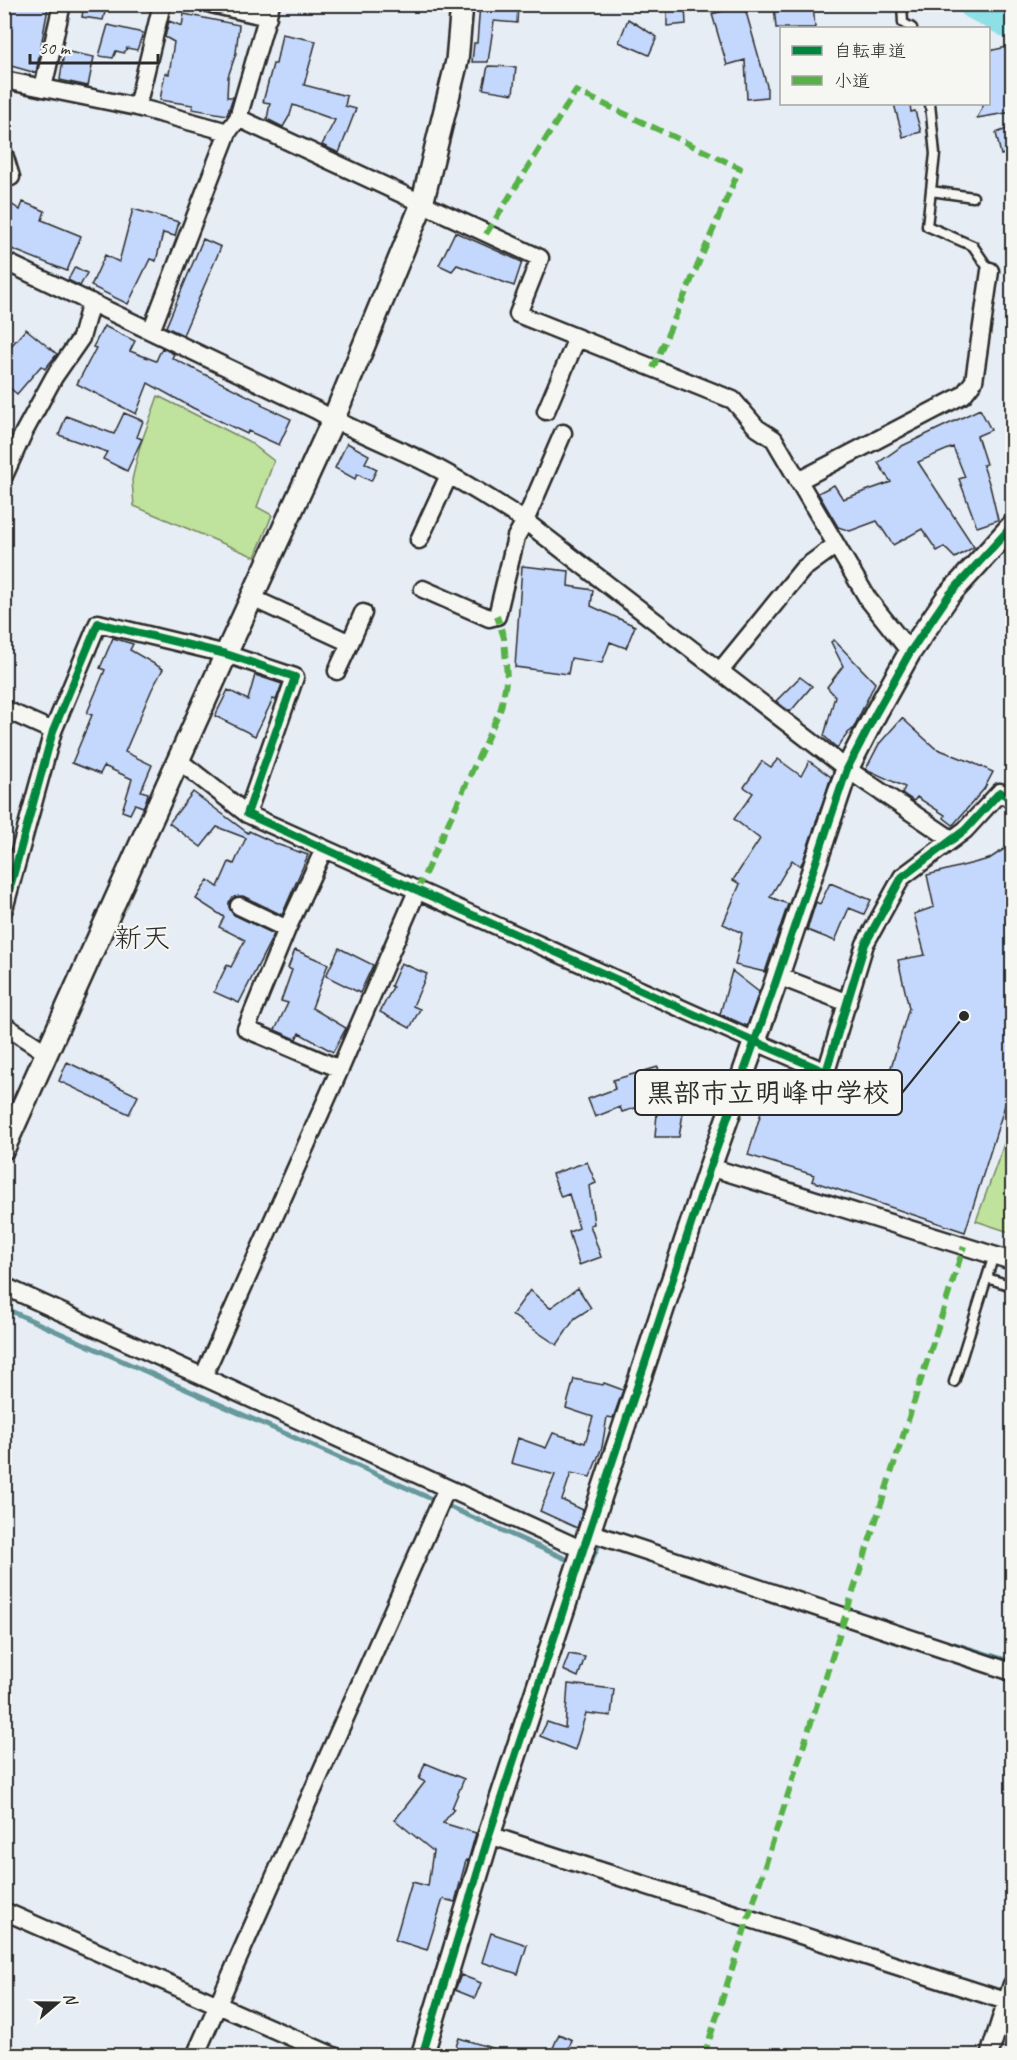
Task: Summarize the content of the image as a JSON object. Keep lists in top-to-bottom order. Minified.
{"districts":["新天"],"places":["黒部市立明峰中学校"],"legend":["自転車道","小道"],"scale_bar":"50 m","north":"right"}
